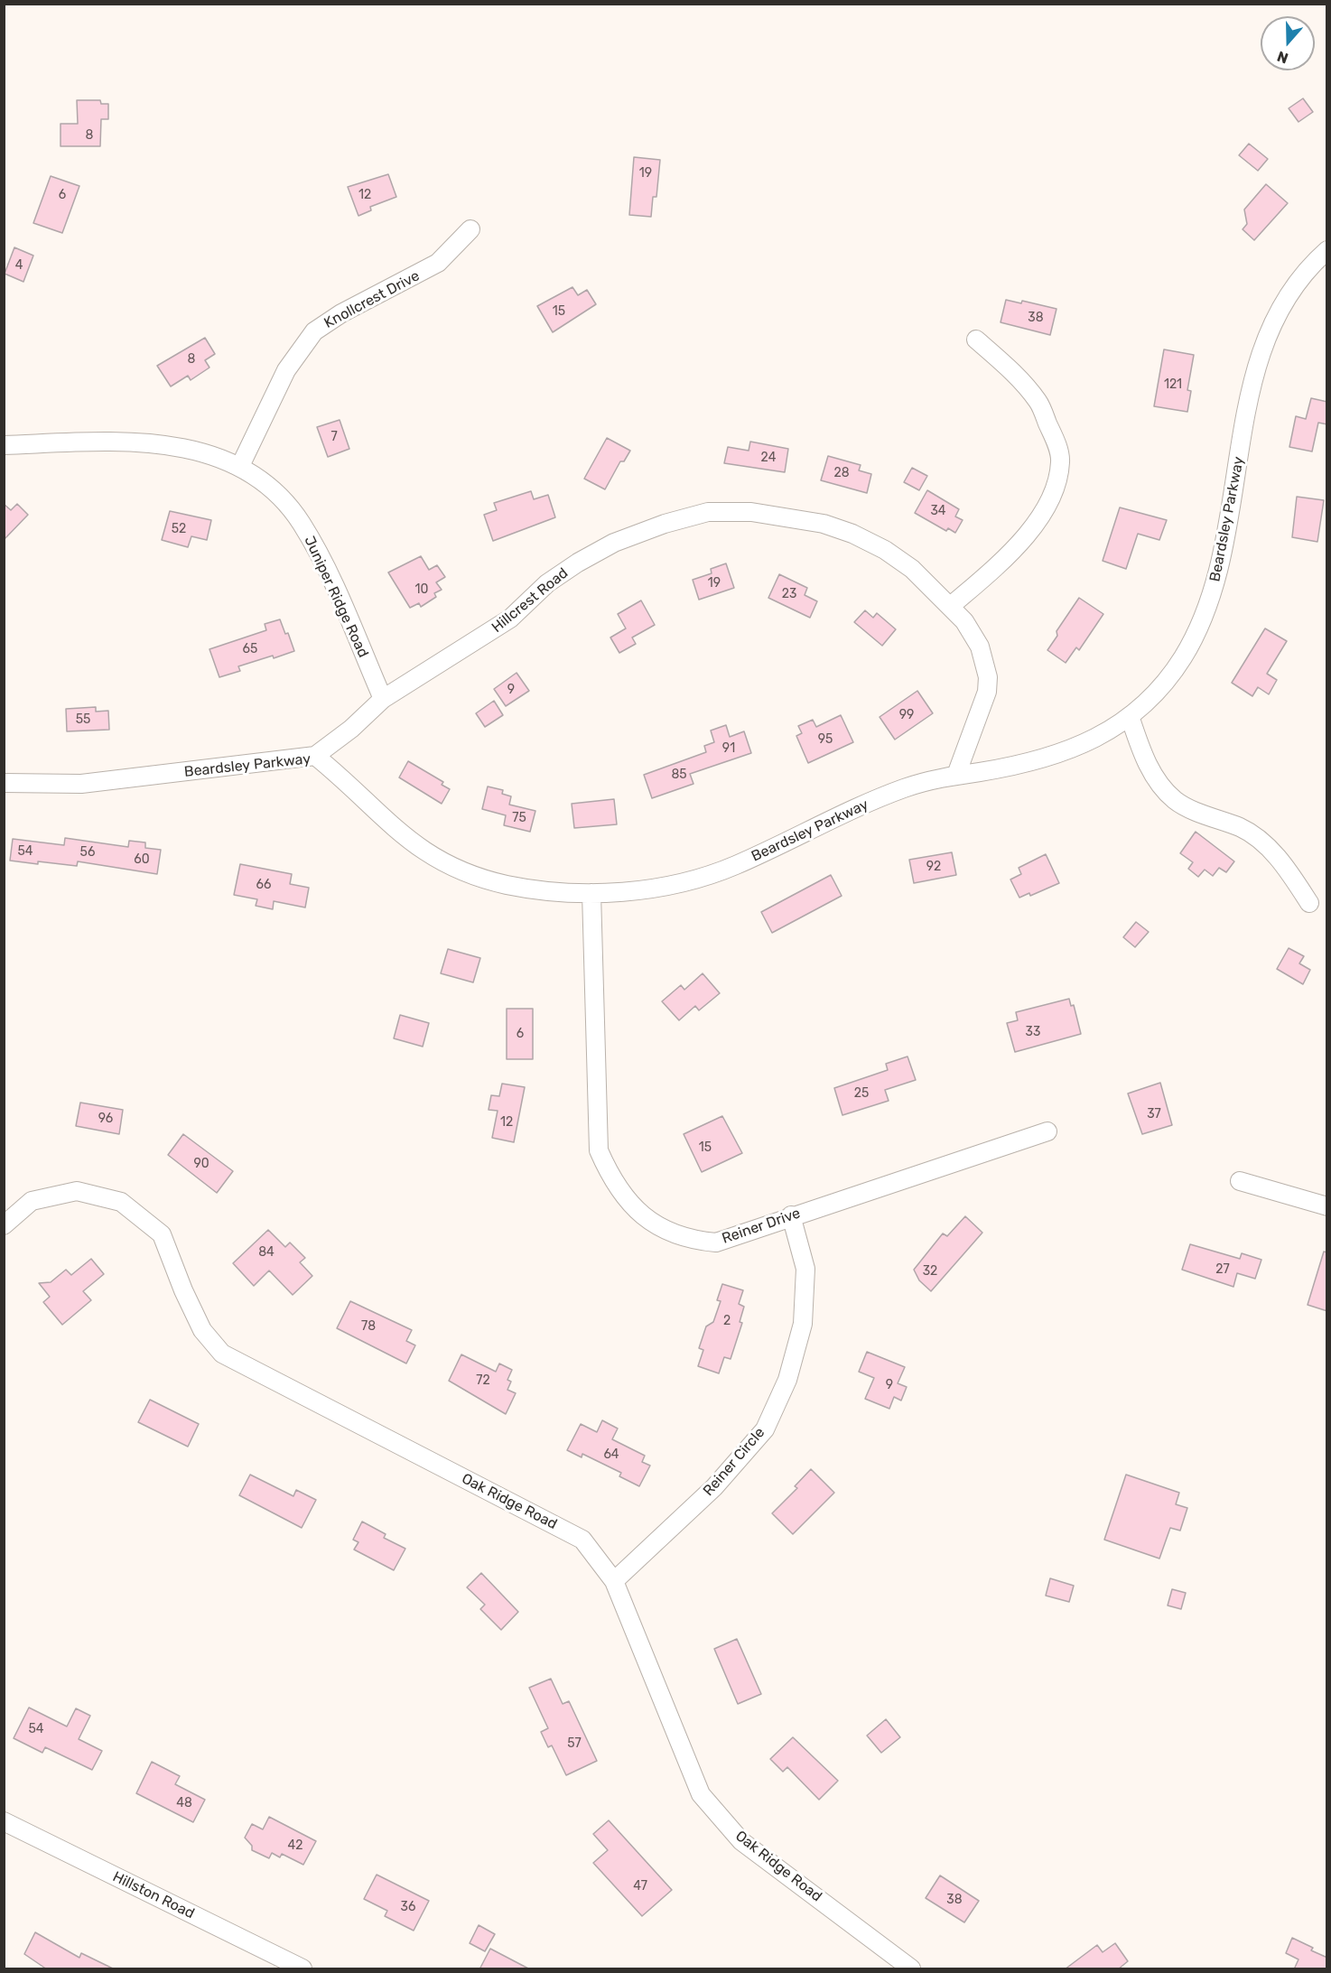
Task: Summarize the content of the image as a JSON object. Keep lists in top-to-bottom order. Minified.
{"streets":{"street":["Knollcrest Drive","Beardsley Parkway","Juniper Ridge Road","Hillcrest Road","Reiner Drive","Reiner Circle","Oak Ridge Road","Hillston Road"]},"crossings":[["Knollcrest Drive","Juniper Ridge Road"],["Beardsley Parkway","Hillcrest Road"],["Beardsley Parkway","Reiner Drive"],["Juniper Ridge Road","Hillcrest Road"],["Reiner Drive","Reiner Circle"],["Reiner Circle","Oak Ridge Road"]],"house_numbers":["8","19","6","12","4","15","38","8","121","7","24","28","34","52","19","10","23","65","9","99","55","95","91","85","75","54","56","60","92","66","33","6","25","37","96","12","15","90","84","27","32","2","78","72","9","64","54","57","48","42","47","38","36"],"north":"bottom"}
